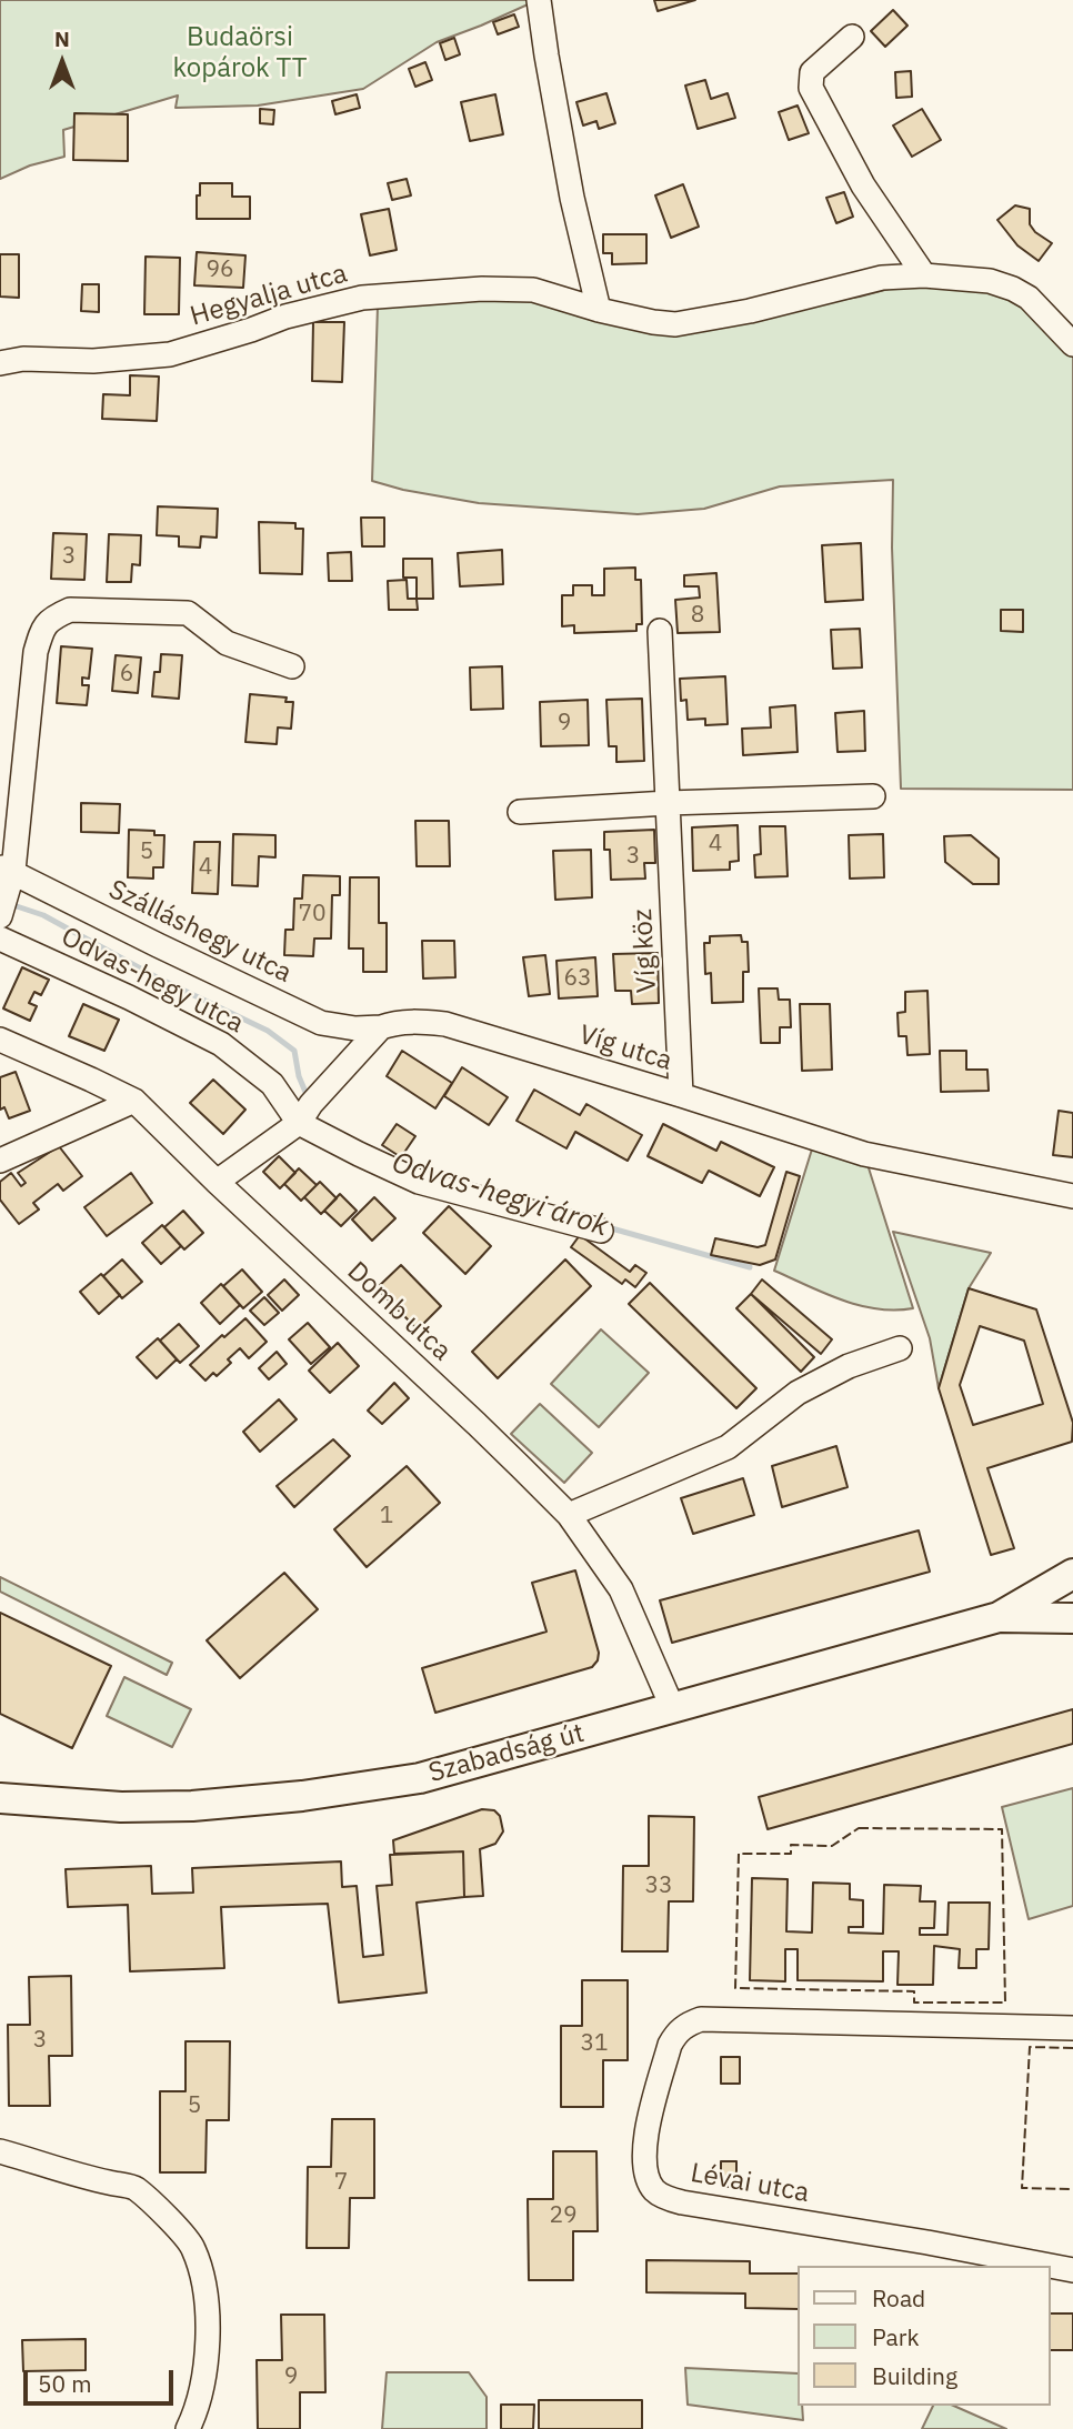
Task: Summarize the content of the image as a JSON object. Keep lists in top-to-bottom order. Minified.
{"streets":{"main road":["Szabadság út"],"street":["Hegyalja utca","Szálláshegy utca","Víg köz","Odvas-hegy utca","Víg utca","Domb utca","Lévai utca"]},"crossings":[["Szálláshegy utca","Víg utca"],["Víg köz","Víg utca"],["Domb utca","Szabadság út"]],"water":["Odvas-hegyi árok"],"parks":["Budaörsi kopárok TT"],"house_numbers":["96","3","8","6","9","4","5","3","4","70","63","1","33","3","31","5","7","29","9"],"legend":["Road","Park","Building"],"scale_bar":"50 m","north":"top"}
